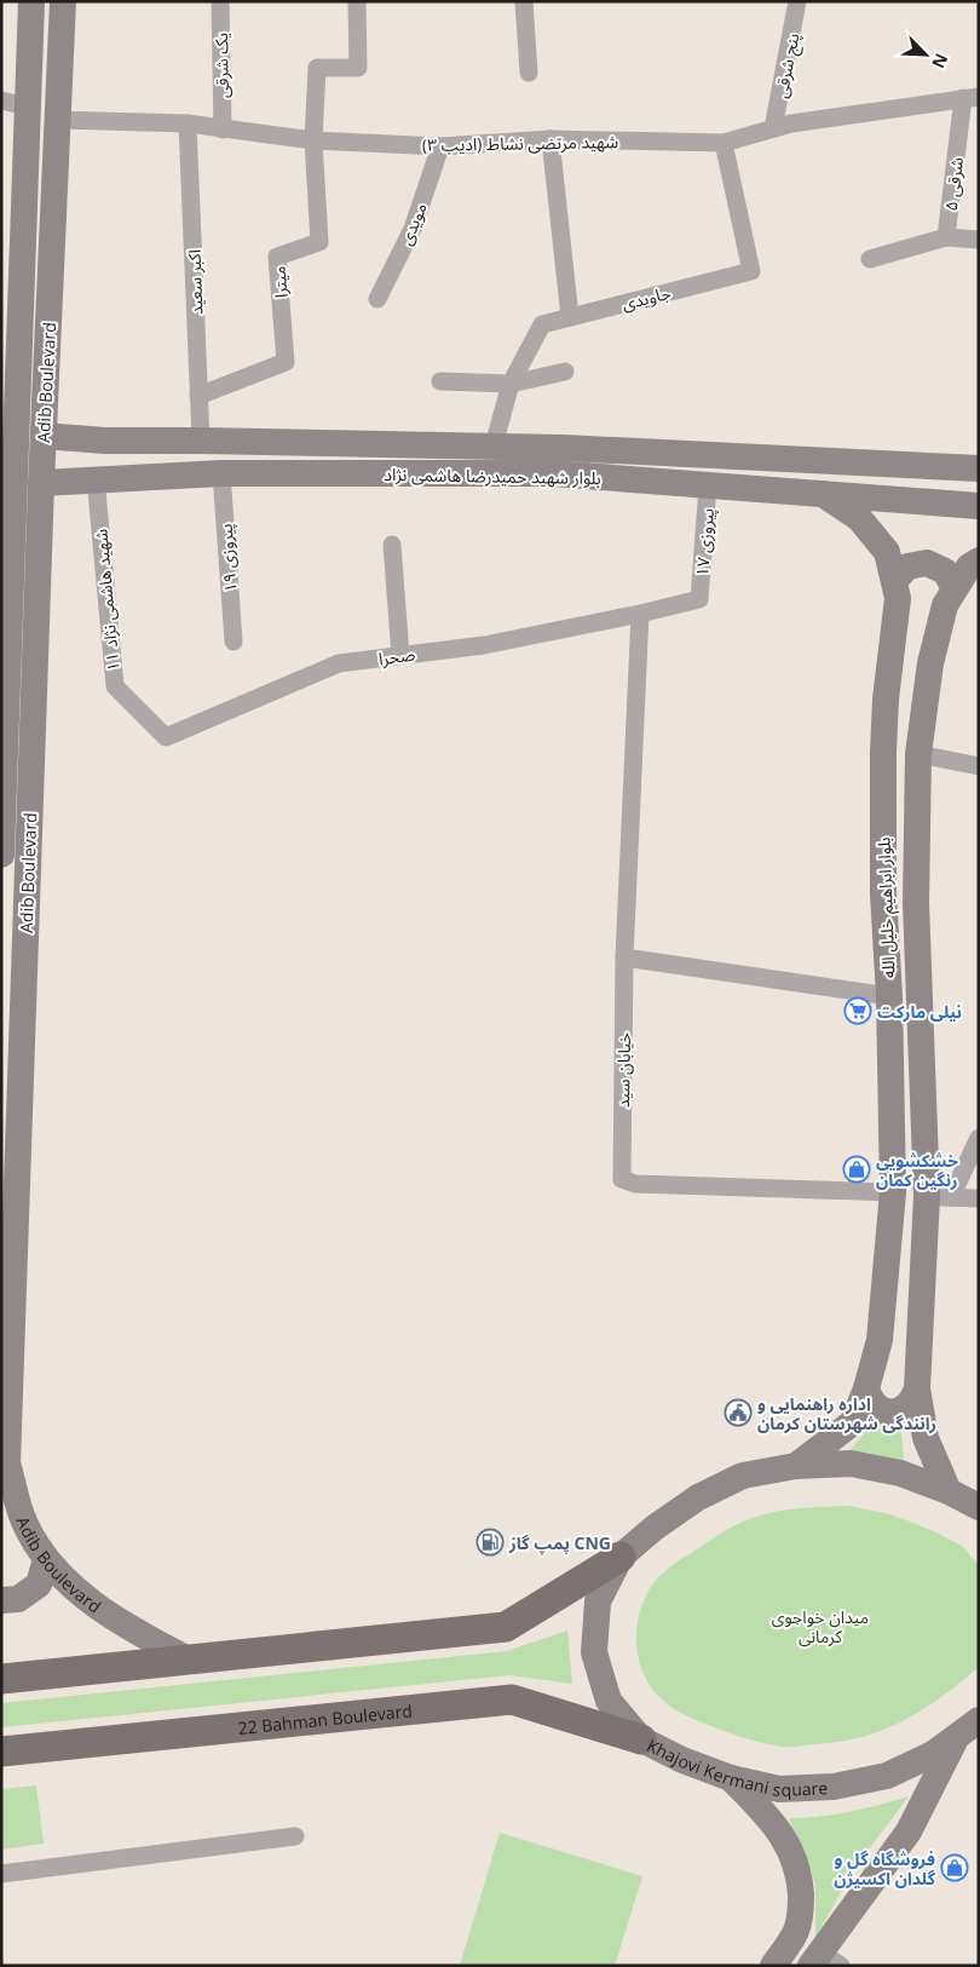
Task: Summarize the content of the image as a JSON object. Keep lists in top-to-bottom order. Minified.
{"streets":{"main road":["Adib Boulevard","بلوار شهید حمیدرضا هاشمی نژاد","بلوار ابراهیم خلیل الله","22 Bahman Boulevard","Khajovi Kermani square"],"street":["یک شرقی","پنج شرقی","شهید مرتضی نشاط (ادیب ۳)","۵ شرقی","مویدی","اکبر سعید","میترا","جاویدی","پیروزی ۱۷","پیروزی ۱۹","شهید هاشمی نژاد ۱۱","صحرا","خیابان سید"]},"crossings":[["یک شرقی","شهید مرتضی نشاط (ادیب ۳)"],["پنج شرقی","شهید مرتضی نشاط (ادیب ۳)"],["شهید مرتضی نشاط (ادیب ۳)","۵ شرقی"],["شهید مرتضی نشاط (ادیب ۳)","مویدی"],["شهید مرتضی نشاط (ادیب ۳)","اکبر سعید"],["شهید مرتضی نشاط (ادیب ۳)","میترا"],["شهید مرتضی نشاط (ادیب ۳)","جاویدی"],["شهید مرتضی نشاط (ادیب ۳)","Adib Boulevard"],["اکبر سعید","میترا"],["اکبر سعید","بلوار شهید حمیدرضا هاشمی نژاد"],["جاویدی","بلوار شهید حمیدرضا هاشمی نژاد"],["Adib Boulevard","بلوار شهید حمیدرضا هاشمی نژاد"],["بلوار شهید حمیدرضا هاشمی نژاد","پیروزی ۱۷"],["بلوار شهید حمیدرضا هاشمی نژاد","پیروزی ۱۹"],["بلوار شهید حمیدرضا هاشمی نژاد","شهید هاشمی نژاد ۱۱"],["بلوار شهید حمیدرضا هاشمی نژاد","بلوار ابراهیم خلیل الله"],["پیروزی ۱۷","صحرا"],["شهید هاشمی نژاد ۱۱","صحرا"],["بلوار ابراهیم خلیل الله","خیابان سید"],["بلوار ابراهیم خلیل الله","Khajovi Kermani square"],["22 Bahman Boulevard","Khajovi Kermani square"]],"parks":["میدان خواجوی کرمانی"],"places":{"supermarket":["نیلی مارکت"],"shop":["خشکشویی رنگین کمان","فروشگاه گل و گلدان اکسیژن"],"public building":["اداره راهنمایی و رانندگی شهرستان کرمان"],"fuel station":["پمپ گاز CNG"]},"north":"bottom right"}
